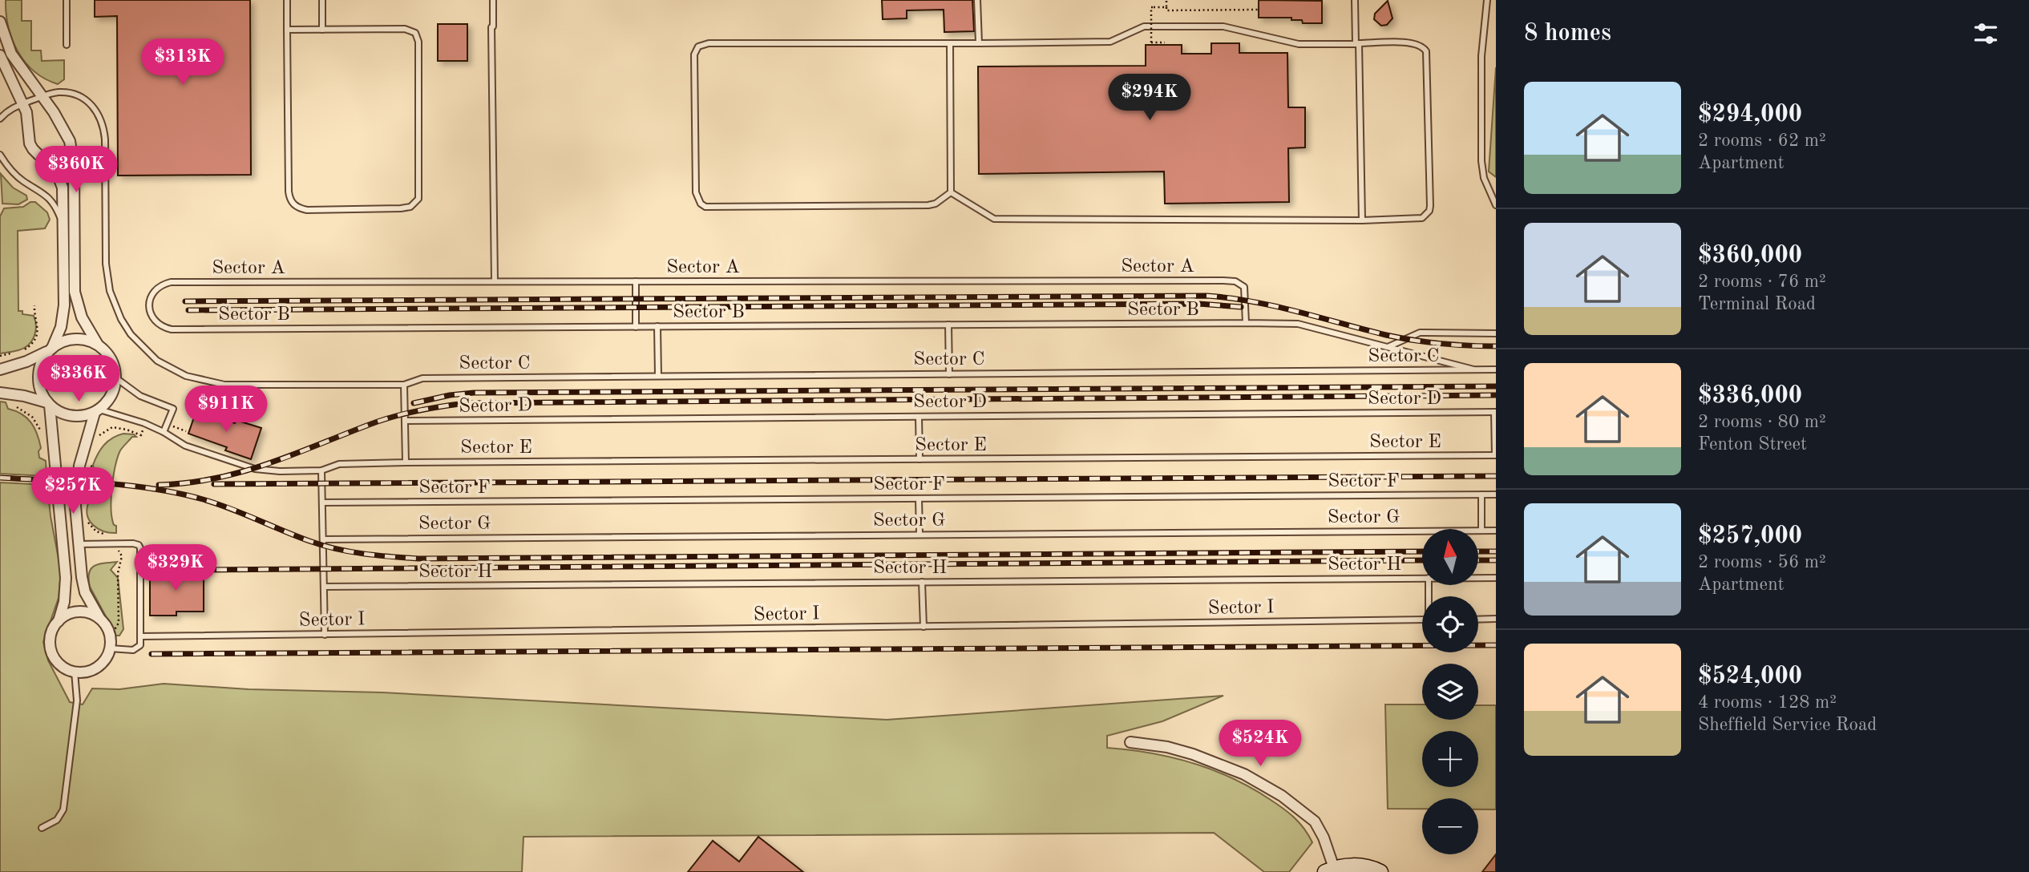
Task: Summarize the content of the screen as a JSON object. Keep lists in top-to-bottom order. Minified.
{"streets":{"lane":["Sector A","Sector B","Sector C","Sector D","Sector E","Sector F","Sector G","Sector H","Sector I"]},"crossings":[["Sector A","Sector B"],["Sector B","Sector C"]],"north":"top","page":{"heading":"8 homes","price":["$313K","$294K","$360K","$336K","$911K","$257K","$329K","$524K"],"list":[{"name":"$294,000","note":"2 rooms · 62 m² · Apartment"},{"name":"$360,000","note":"2 rooms · 76 m² · Terminal Road"},{"name":"$336,000","note":"2 rooms · 80 m² · Fenton Street"},{"name":"$257,000","note":"2 rooms · 56 m² · Apartment"},{"name":"$524,000","note":"4 rooms · 128 m² · Sheffield Service Road"}],"map_buttons":["+","−"]}}
